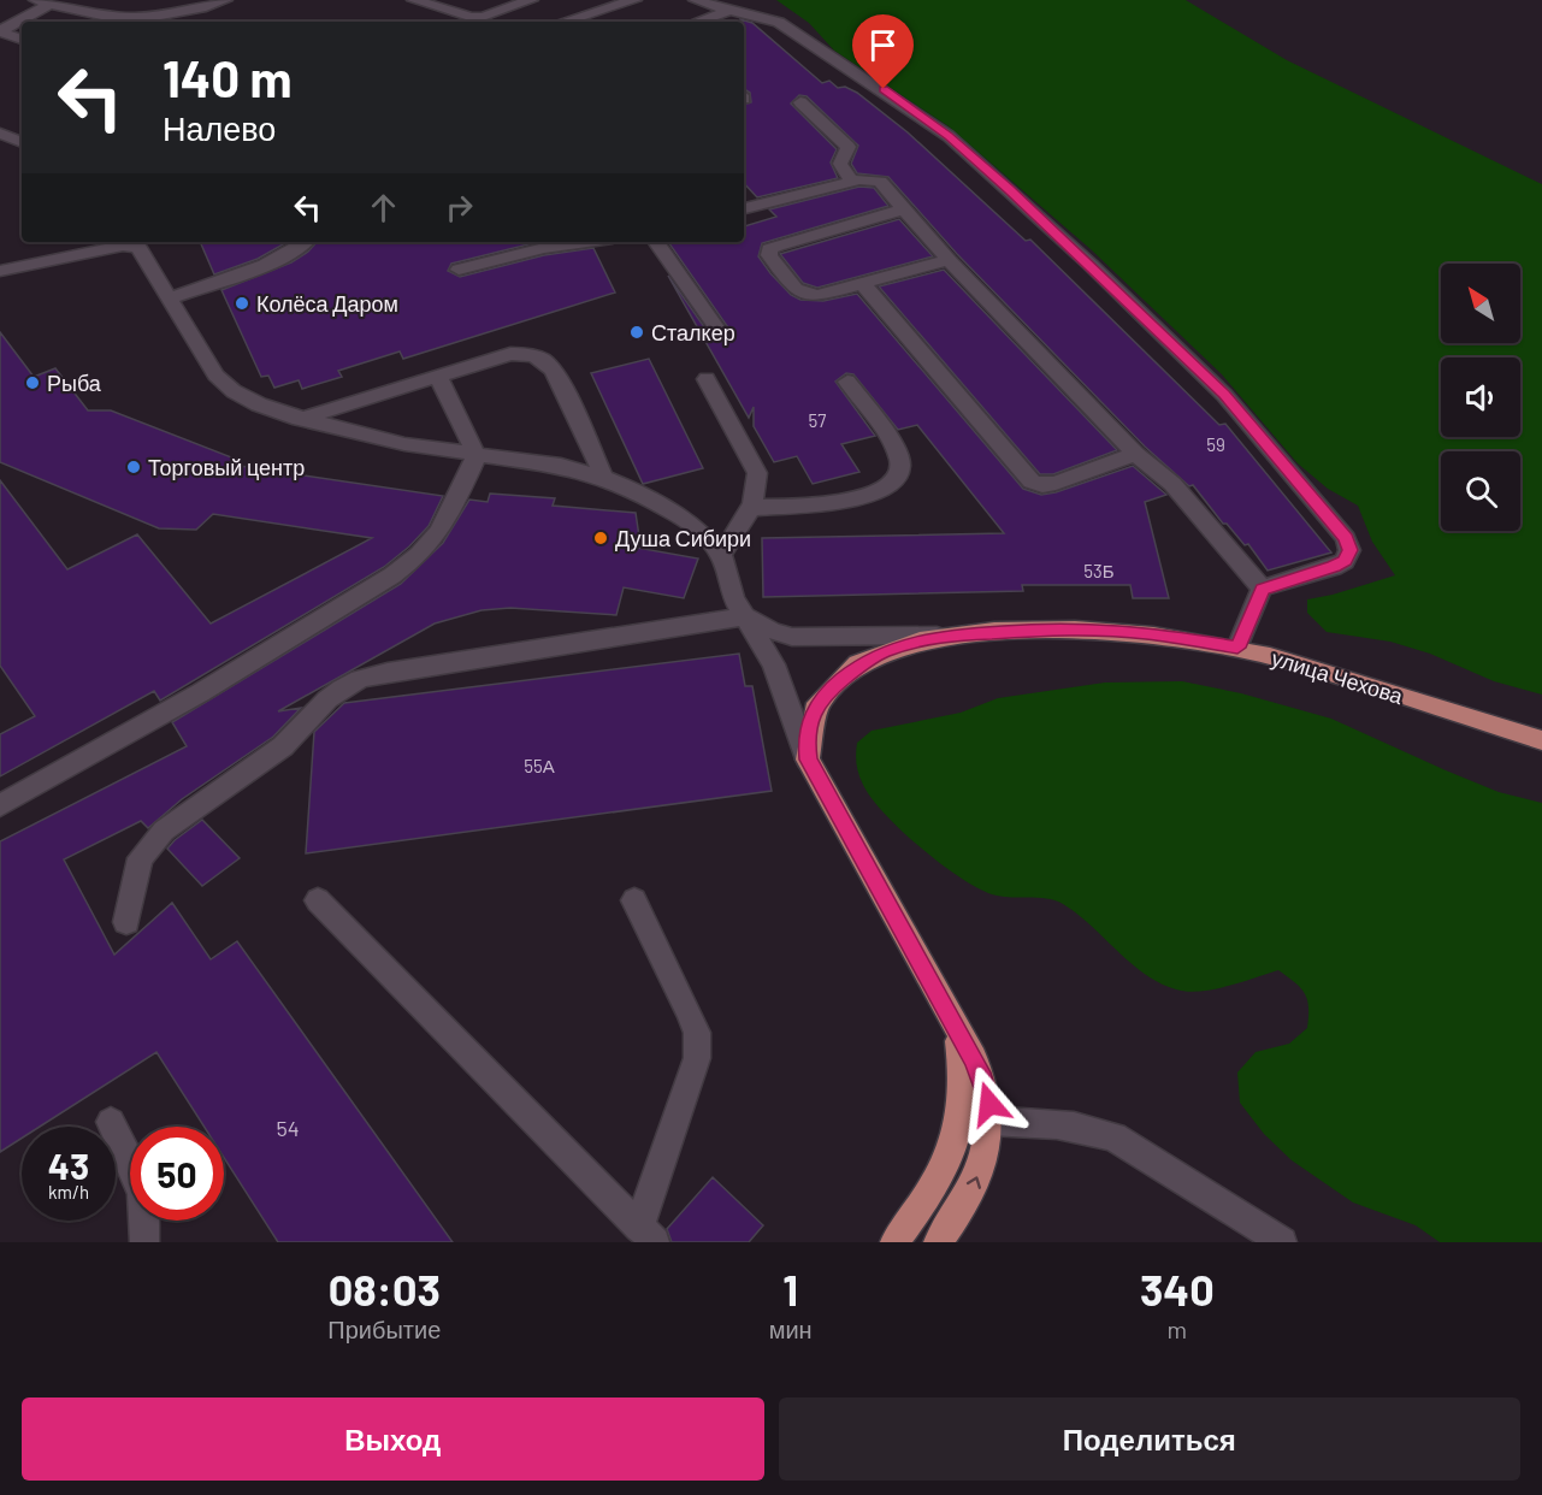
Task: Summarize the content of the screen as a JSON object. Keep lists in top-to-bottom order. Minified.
{"streets":{"main road":["улица Чехова"]},"places":["Колёса Даром","Сталкер","Рыба","Торговый центр","Душа Сибири"],"house_numbers":["57","59","53Б","55А","54"],"north":"top left","page":{"turn":["140 m","Налево"],"speed":"43 km/h","limit":"50","eta":["08:03","Прибытие","1","мин","340","m"],"buttons":["Выход","Поделиться"]}}
